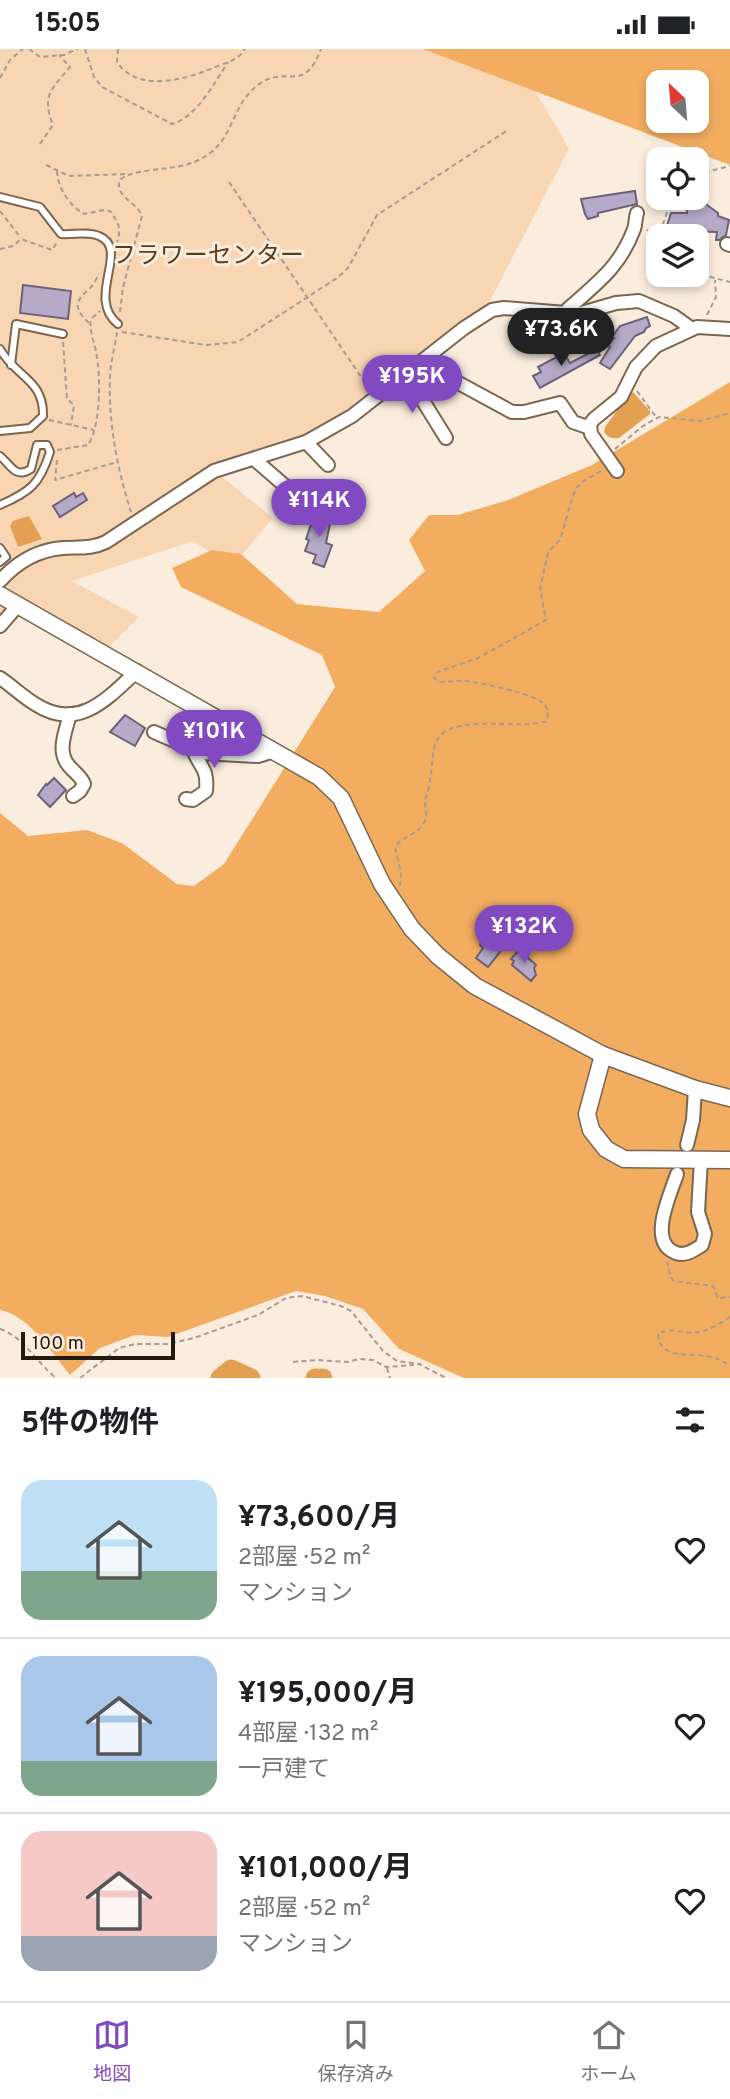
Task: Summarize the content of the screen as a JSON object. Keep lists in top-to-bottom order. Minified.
{"parks":["フラワーセンター"],"scale_bar":"100 m","north":"top left","page":{"status":"15:05","price":["¥73.6K","¥195K","¥114K","¥101K","¥132K"],"scale":"100 m","heading":"5件の物件","list":[{"name":"¥73,600/月","note":"2部屋 · 52 m² · マンション"},{"name":"¥195,000/月","note":"4部屋 · 132 m² · 一戸建て"},{"name":"¥101,000/月","note":"2部屋 · 52 m² · マンション"}],"tabs":["地図","保存済み","ホーム"]}}
